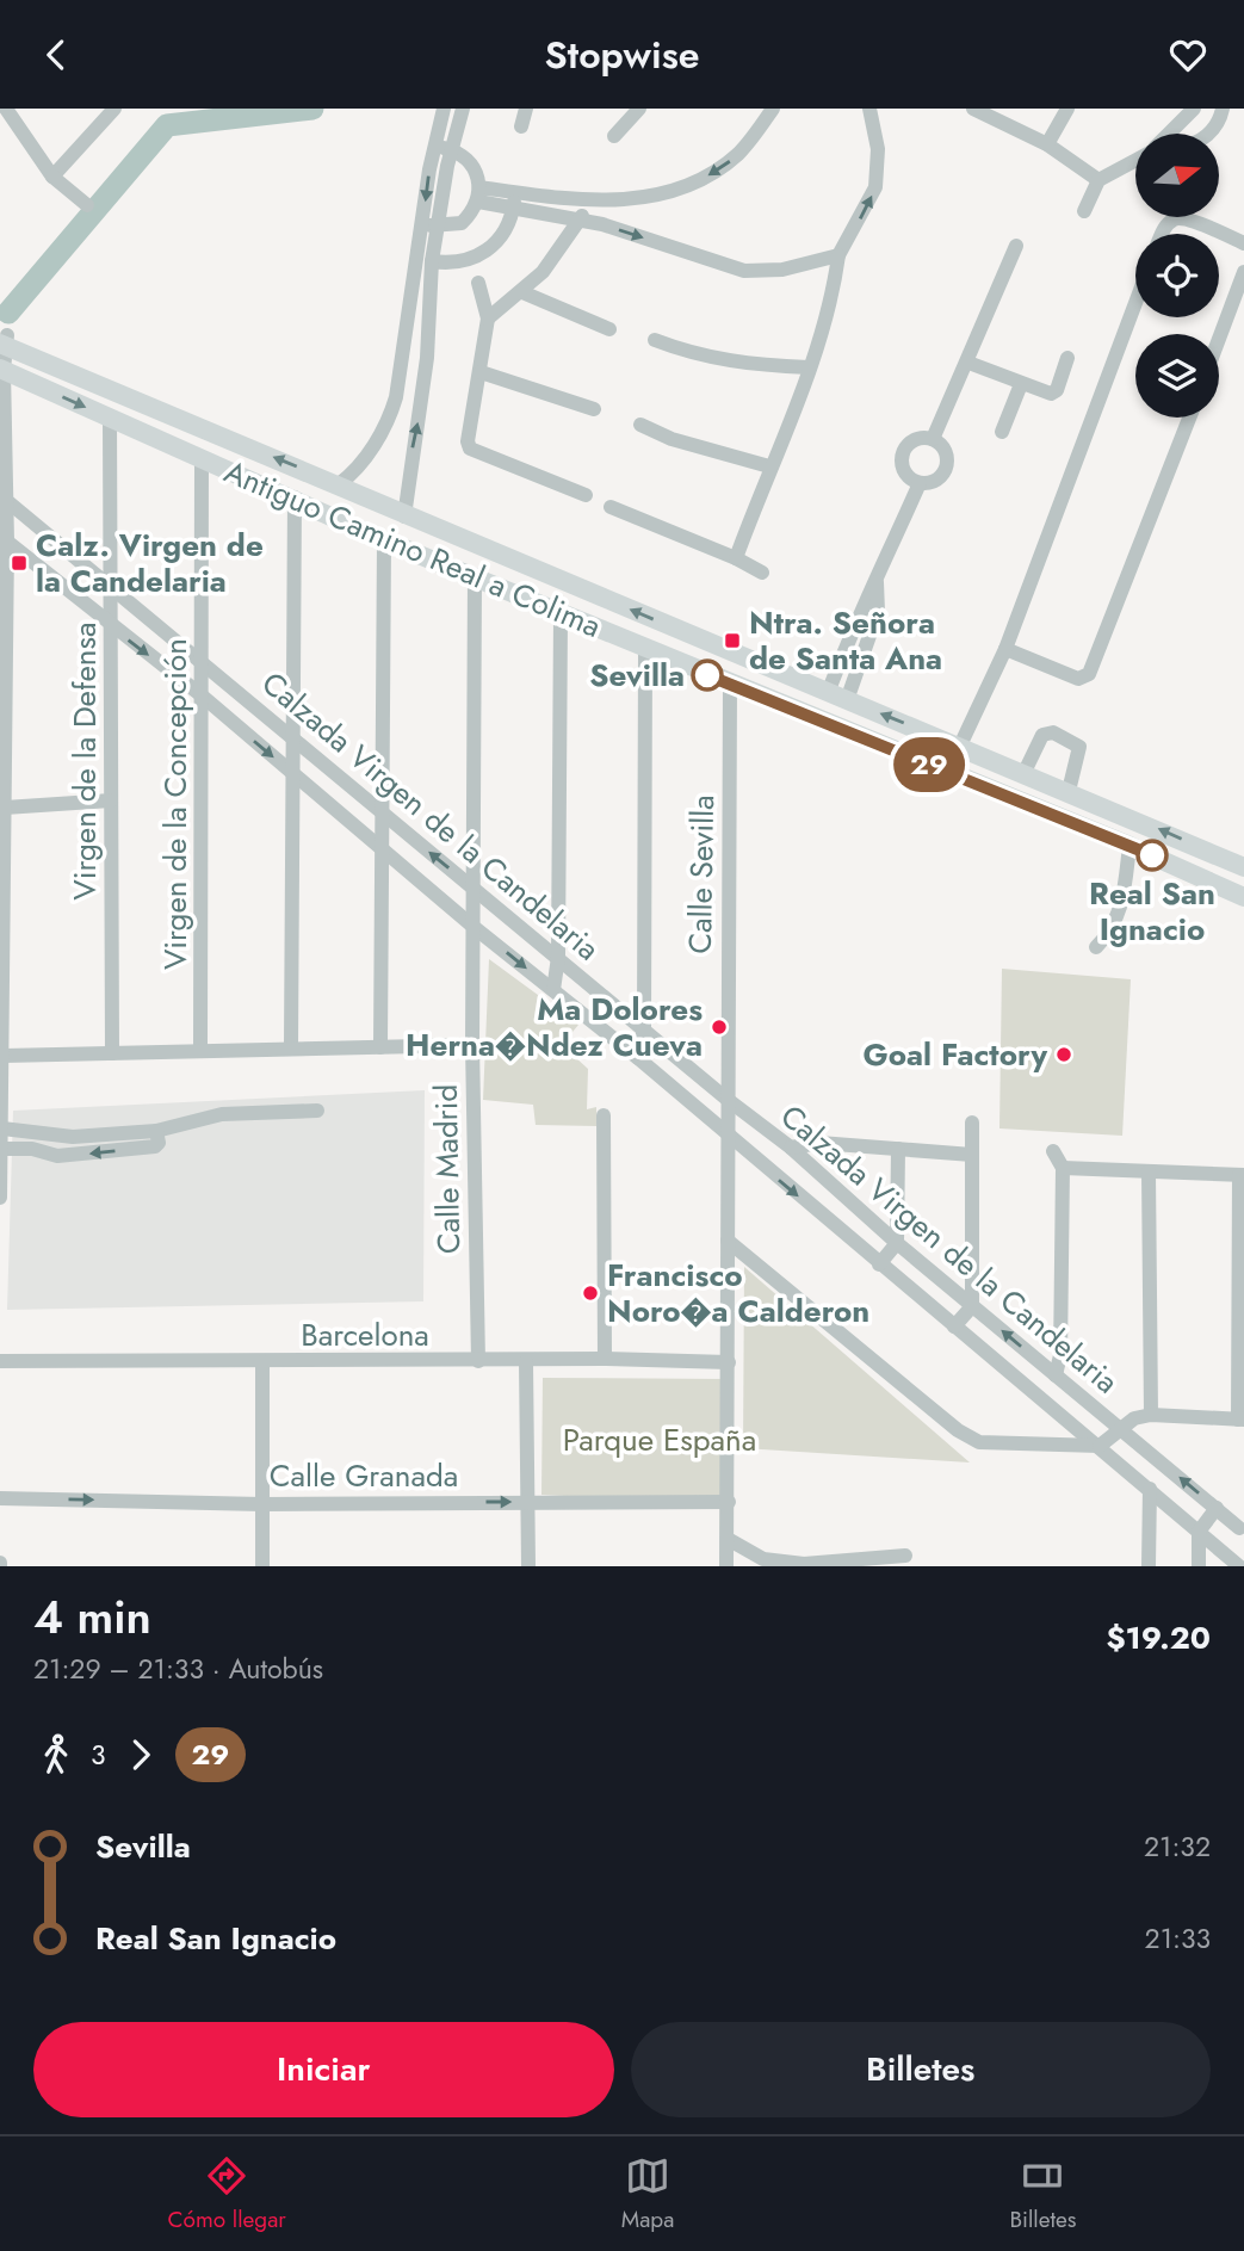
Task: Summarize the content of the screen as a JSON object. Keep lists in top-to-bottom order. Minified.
{"streets":{"main road":["Antiguo Camino Real a Colima"],"street":["Virgen de la Defensa","Virgen de la Concepción","Calzada Virgen de la Candelaria","Calle Sevilla","Calle Madrid","Barcelona","Calle Granada"]},"crossings":[["Antiguo Camino Real a Colima","Virgen de la Defensa"],["Antiguo Camino Real a Colima","Virgen de la Concepción"],["Antiguo Camino Real a Colima","Calle Sevilla"],["Antiguo Camino Real a Colima","Calle Madrid"],["Virgen de la Defensa","Calzada Virgen de la Candelaria"],["Virgen de la Concepción","Calzada Virgen de la Candelaria"],["Calzada Virgen de la Candelaria","Calle Sevilla"],["Calzada Virgen de la Candelaria","Calle Madrid"],["Calle Sevilla","Barcelona"],["Calle Sevilla","Calle Granada"],["Calle Madrid","Barcelona"]],"one_way":["Calle Granada"],"parks":["Parque España"],"places":{"transit":["Calz. Virgen de la Candelaria","Ntra. Señora de Santa Ana"],"other":["Sevilla","Real San Ignacio","Ma Dolores Herna�Ndez Cueva","Goal Factory","Francisco Noro�a Calderon"]},"lines":["bus line 29"],"north":"right","page":{"header":"Stopwise","on_map":"29","heading":["4 min","21:29 – 21:33 · Autobús","$19.20"],"legs":["3","29"],"list":[{"name":"Sevilla","value":"21:32"},{"name":"Real San Ignacio","value":"21:33"}],"buttons":["Iniciar","Billetes"],"tabs":["Cómo llegar","Mapa","Billetes"]}}
